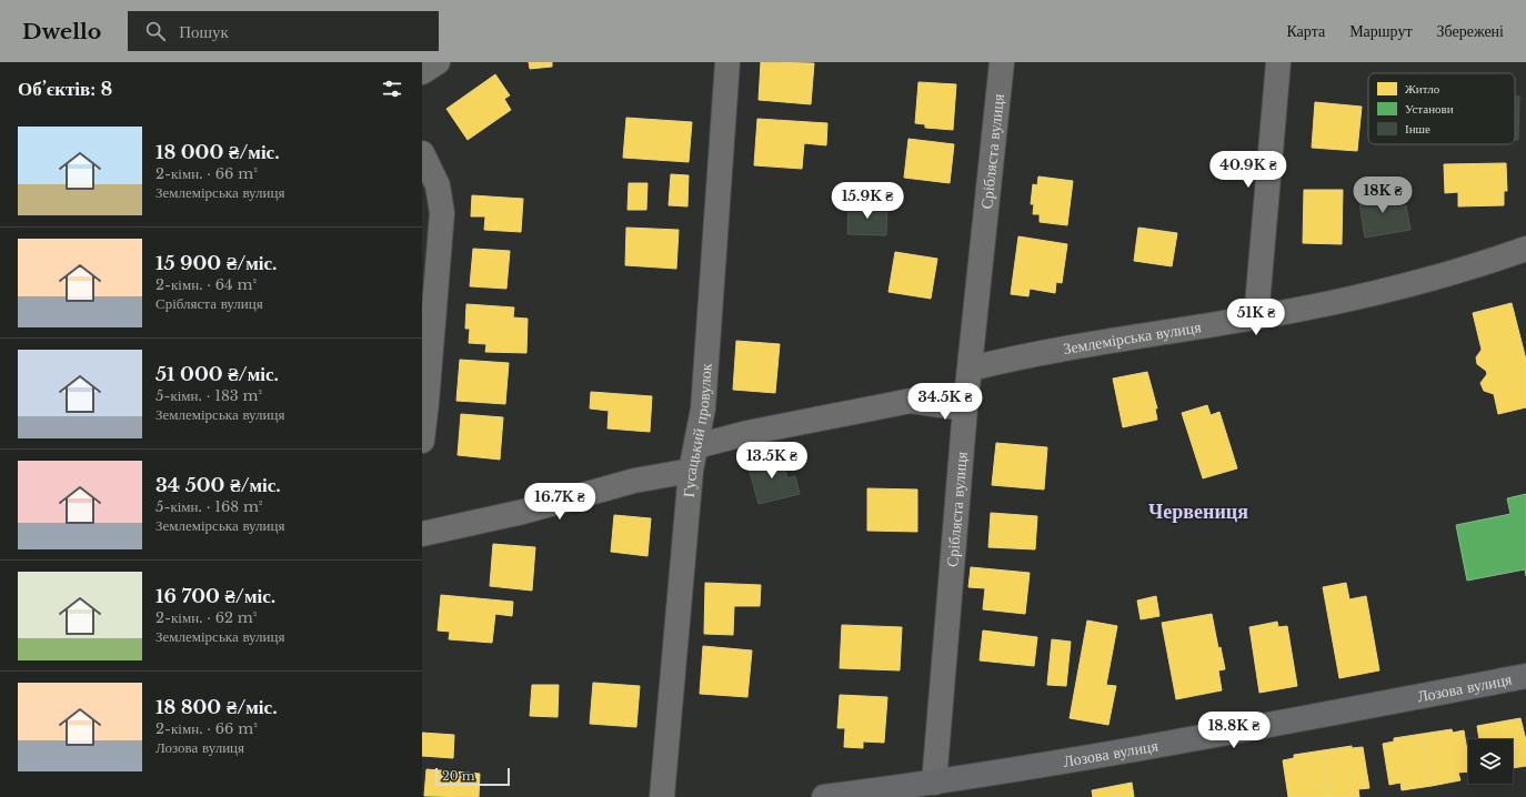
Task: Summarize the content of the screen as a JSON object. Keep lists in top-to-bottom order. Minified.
{"streets":{"street":["Срібляста вулиця","Землемірська вулиця","Гусацький провулок","Лозова вулиця"]},"crossings":[["Срібляста вулиця","Землемірська вулиця"],["Срібляста вулиця","Лозова вулиця"]],"districts":["Червениця"],"legend":["Житло","Установи","Інше"],"scale_bar":"20 m","page":{"header":"Dwello","search":"Пошук","nav":["Карта","Маршрут","Збережені"],"heading":"Об’єктів: 8","list":[{"name":"18 000 ₴/міс.","note":"2-кімн. · 66 m² · Землемірська вулиця"},{"name":"15 900 ₴/міс.","note":"2-кімн. · 64 m² · Срібляста вулиця"},{"name":"51 000 ₴/міс.","note":"5-кімн. · 183 m² · Землемірська вулиця"},{"name":"34 500 ₴/міс.","note":"5-кімн. · 168 m² · Землемірська вулиця"},{"name":"16 700 ₴/міс.","note":"2-кімн. · 62 m² · Землемірська вулиця"},{"name":"18 800 ₴/міс.","note":"2-кімн. · 66 m² · Лозова вулиця"}],"price":["40.9K ₴","18K ₴","15.9K ₴","51K ₴","34.5K ₴","13.5K ₴","16.7K ₴","18.8K ₴"],"scale":"20 m"}}
